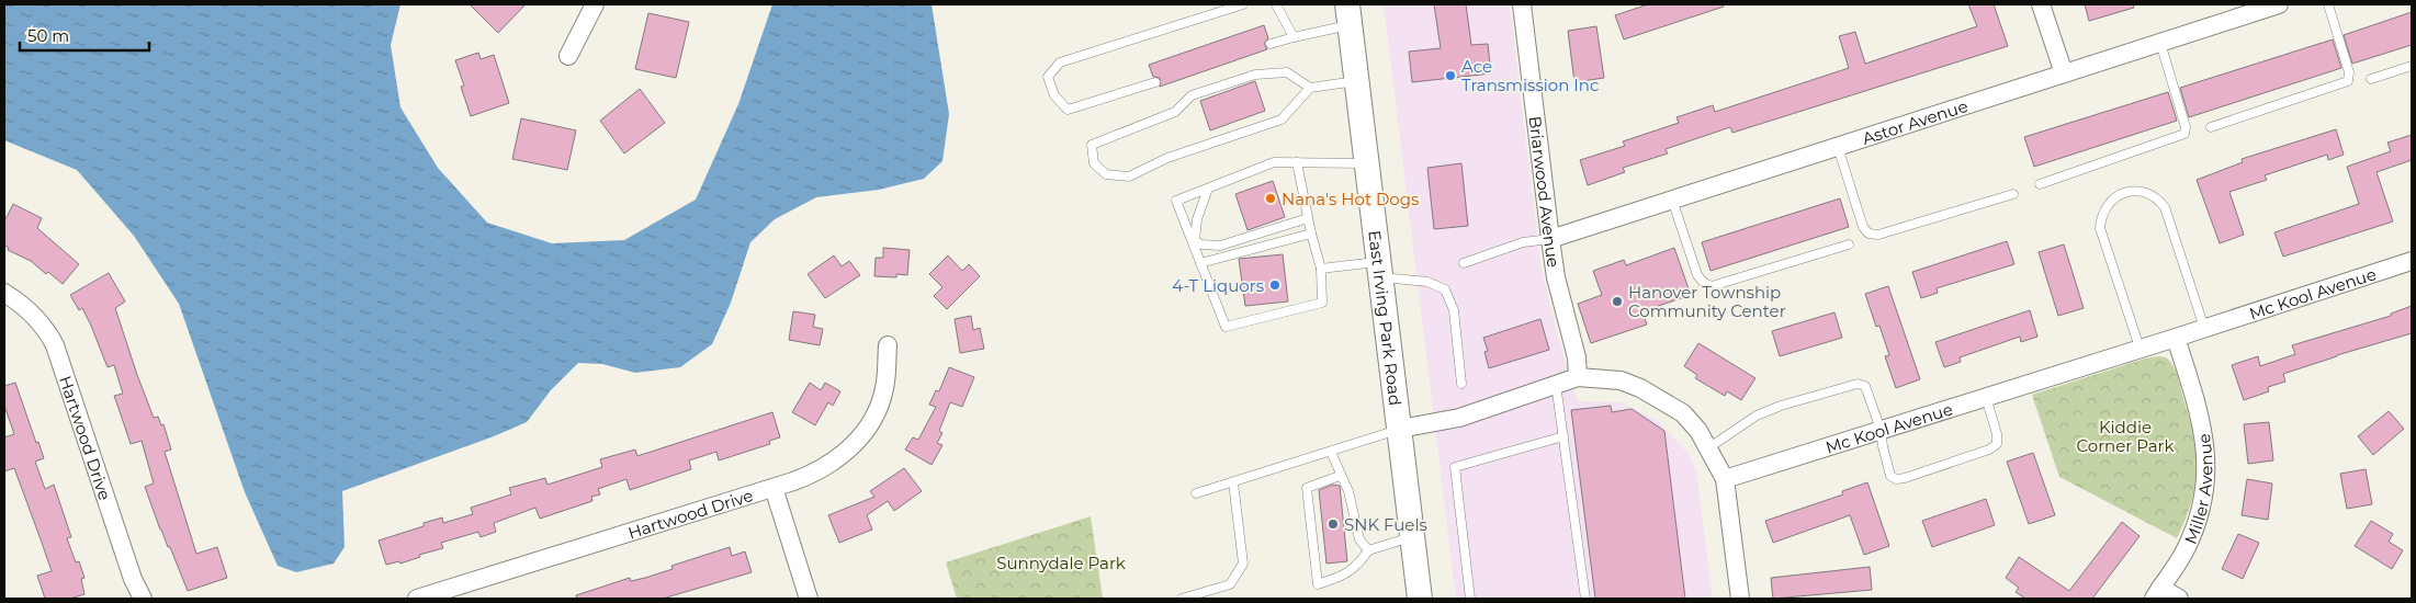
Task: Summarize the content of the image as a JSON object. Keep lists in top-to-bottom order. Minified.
{"streets":{"main road":["East Irving Park Road"],"street":["Astor Avenue","Briarwood Avenue","Mc Kool Avenue","Hartwood Drive","Miller Avenue"]},"crossings":[["Astor Avenue","Briarwood Avenue"],["Mc Kool Avenue","Miller Avenue"]],"parks":["Kiddie Corner Park","Sunnydale Park"],"places":["Ace Transmission Inc","Nana's Hot Dogs","4-T Liquors","Hanover Township Community Center","SNK Fuels"],"scale_bar":"50 m"}
